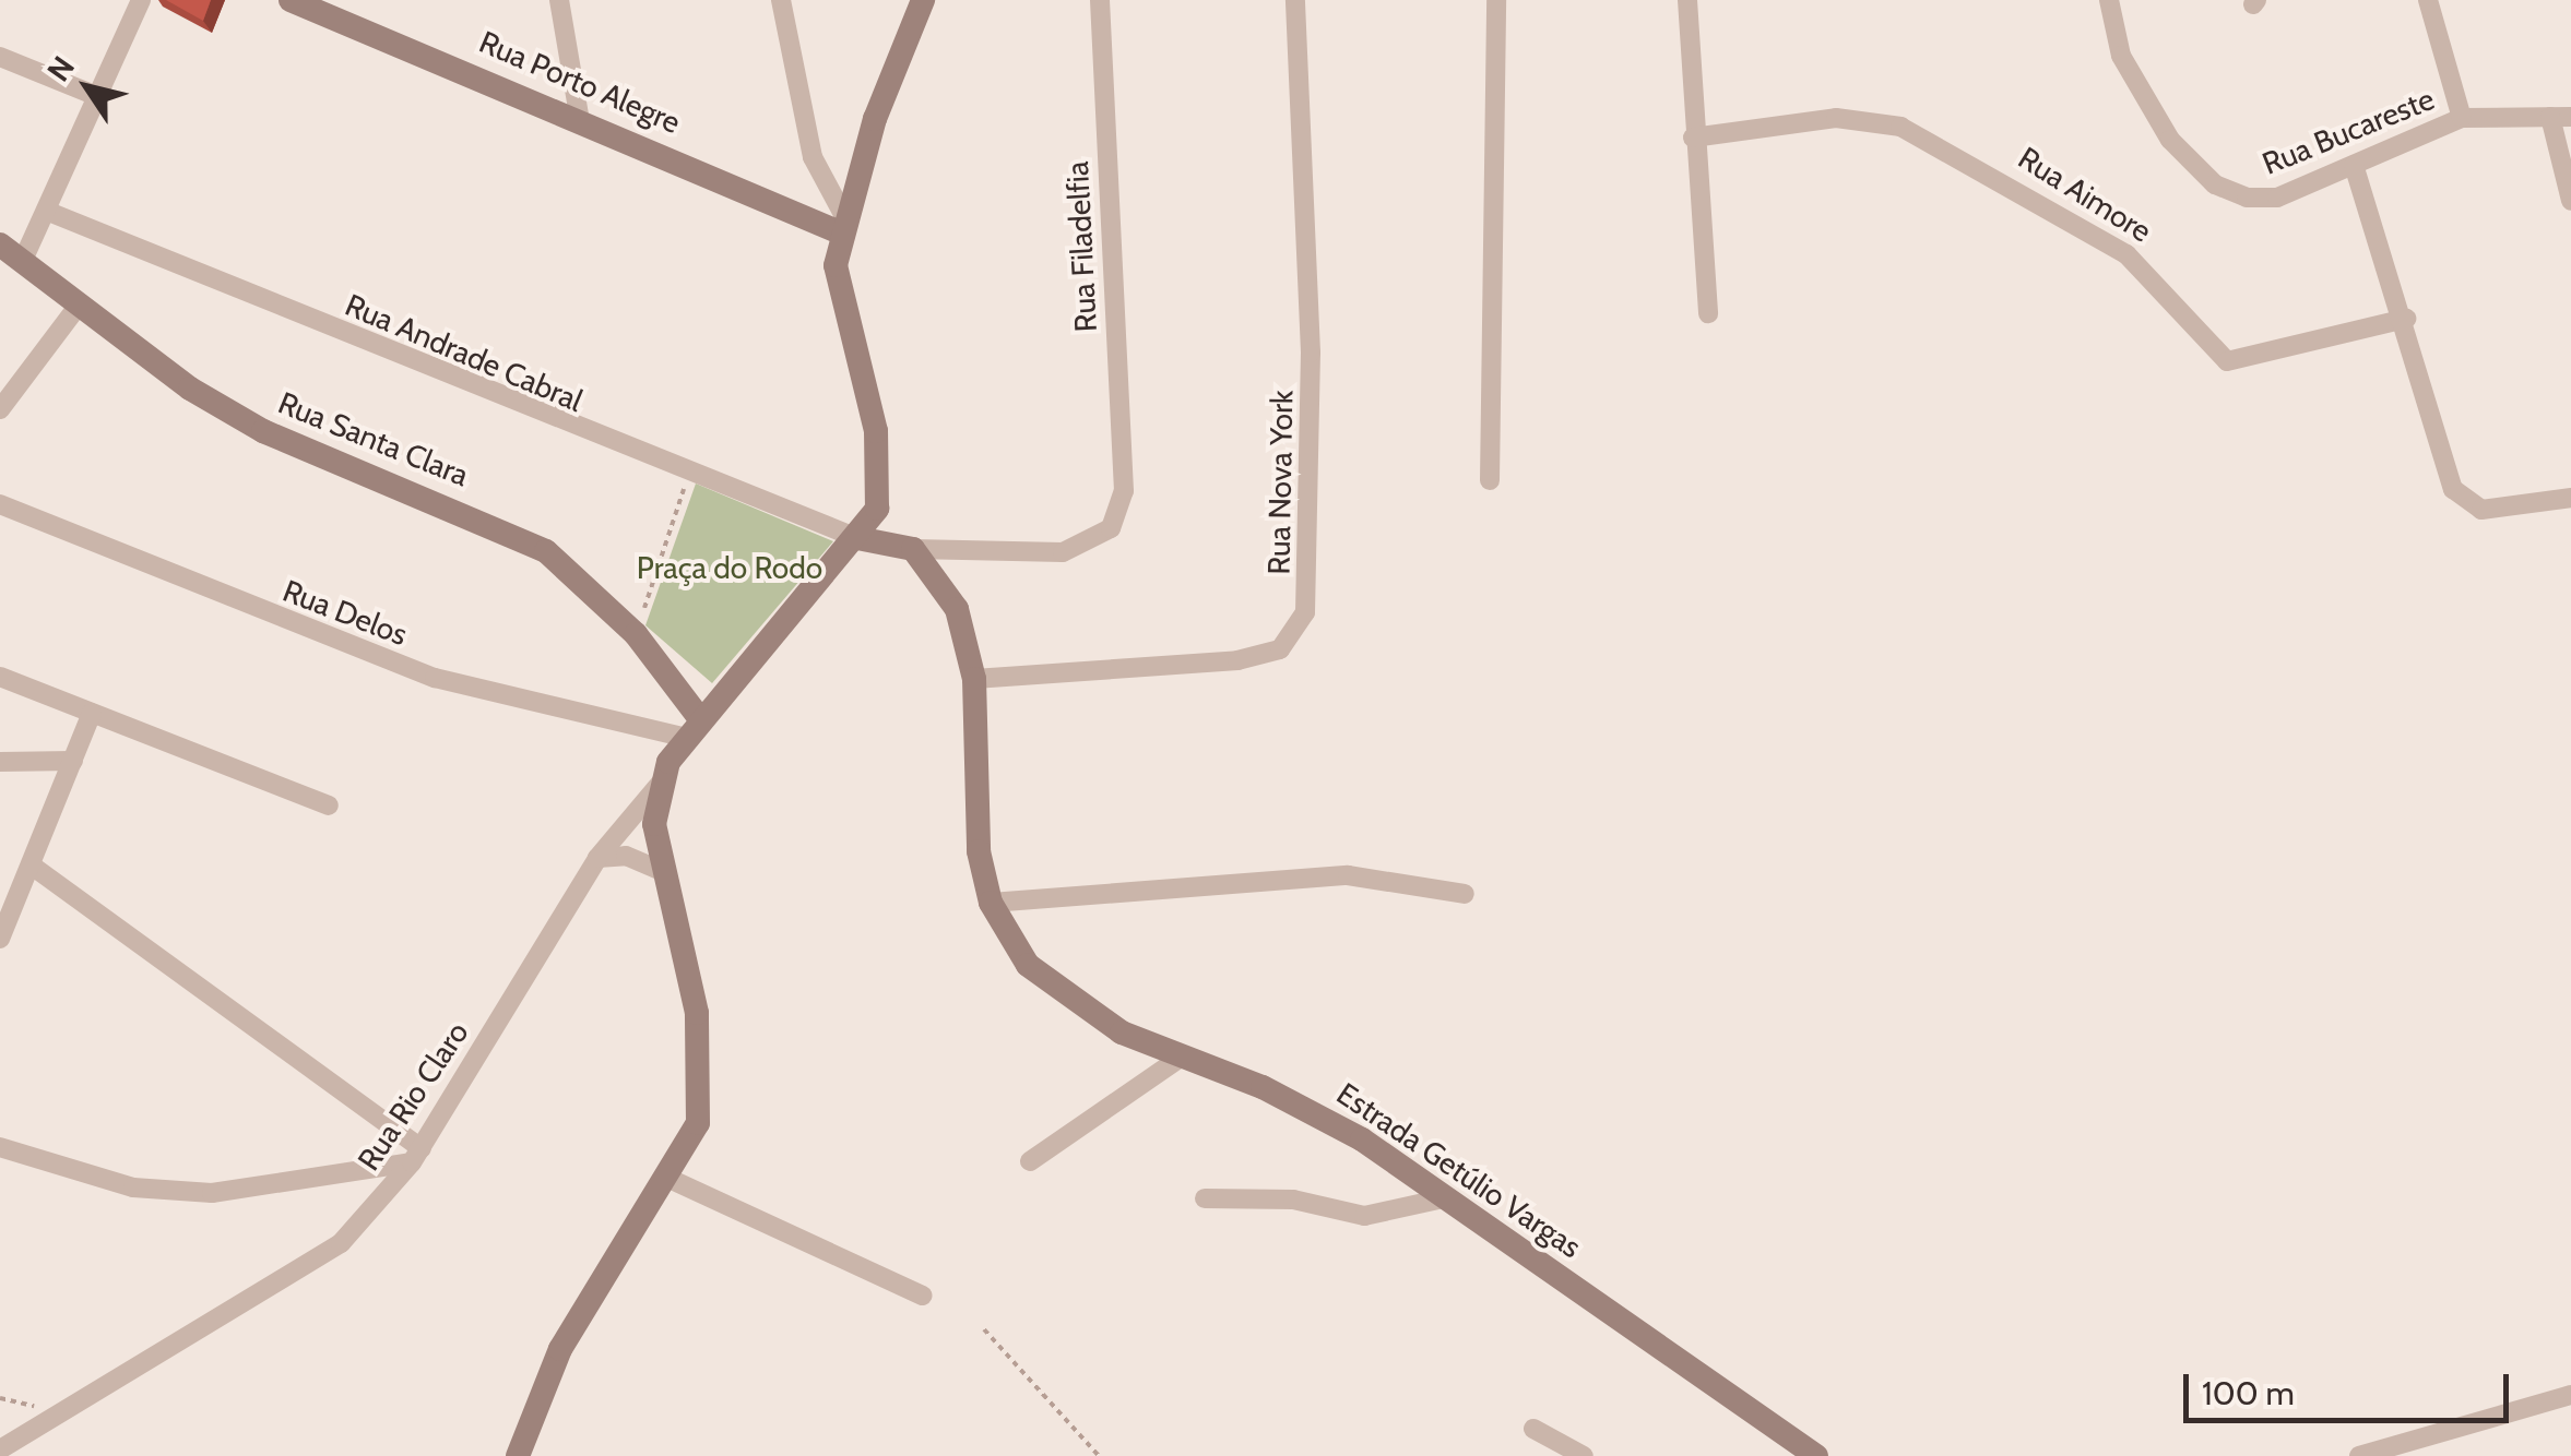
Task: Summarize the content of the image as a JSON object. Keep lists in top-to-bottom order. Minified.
{"streets":{"main road":["Rua Porto Alegre","Rua Santa Clara","Estrada Getúlio Vargas"],"street":["Rua Bucareste","Rua Aimore","Rua Filadelfia","Rua Andrade Cabral","Rua Nova York","Rua Delos","Rua Rio Claro"]},"crossings":[["Rua Filadelfia","Estrada Getúlio Vargas"],["Rua Nova York","Estrada Getúlio Vargas"]],"parks":["Praça do Rodo"],"scale_bar":"100 m","north":"top left"}
